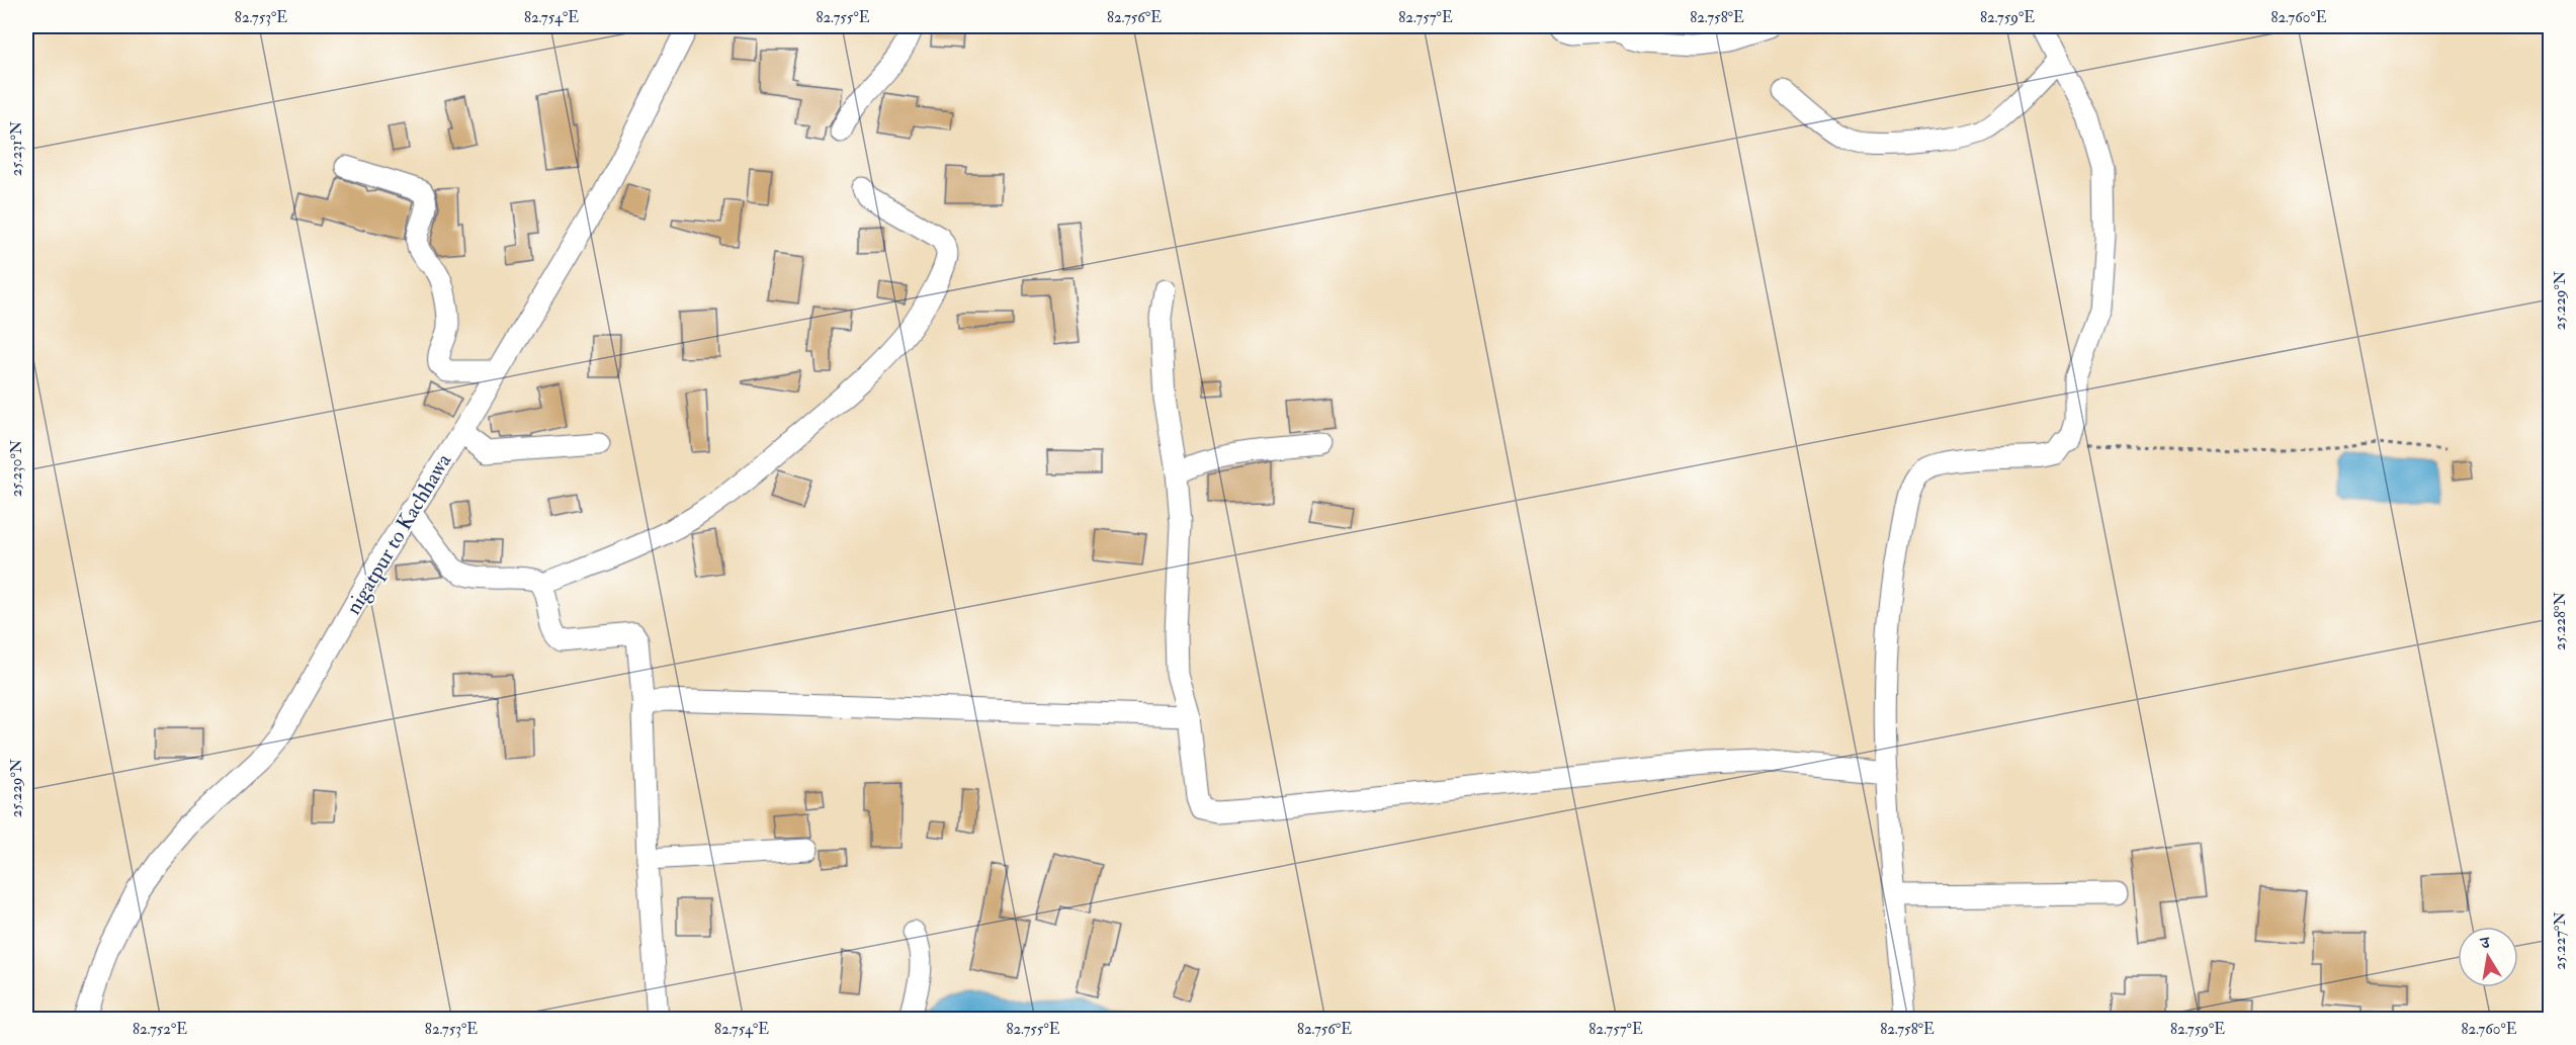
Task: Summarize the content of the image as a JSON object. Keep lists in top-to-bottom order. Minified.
{"streets":{"street":["nigatpur to Kachhawa"]},"north":"top","coordinates":["82.753°E","82.754°E","82.755°E","82.756°E","82.757°E","82.758°E","82.759°E","82.760°E","25.231°N","25.229°N","25.230°N","25.228°N","25.227°N","82.752°E"]}
